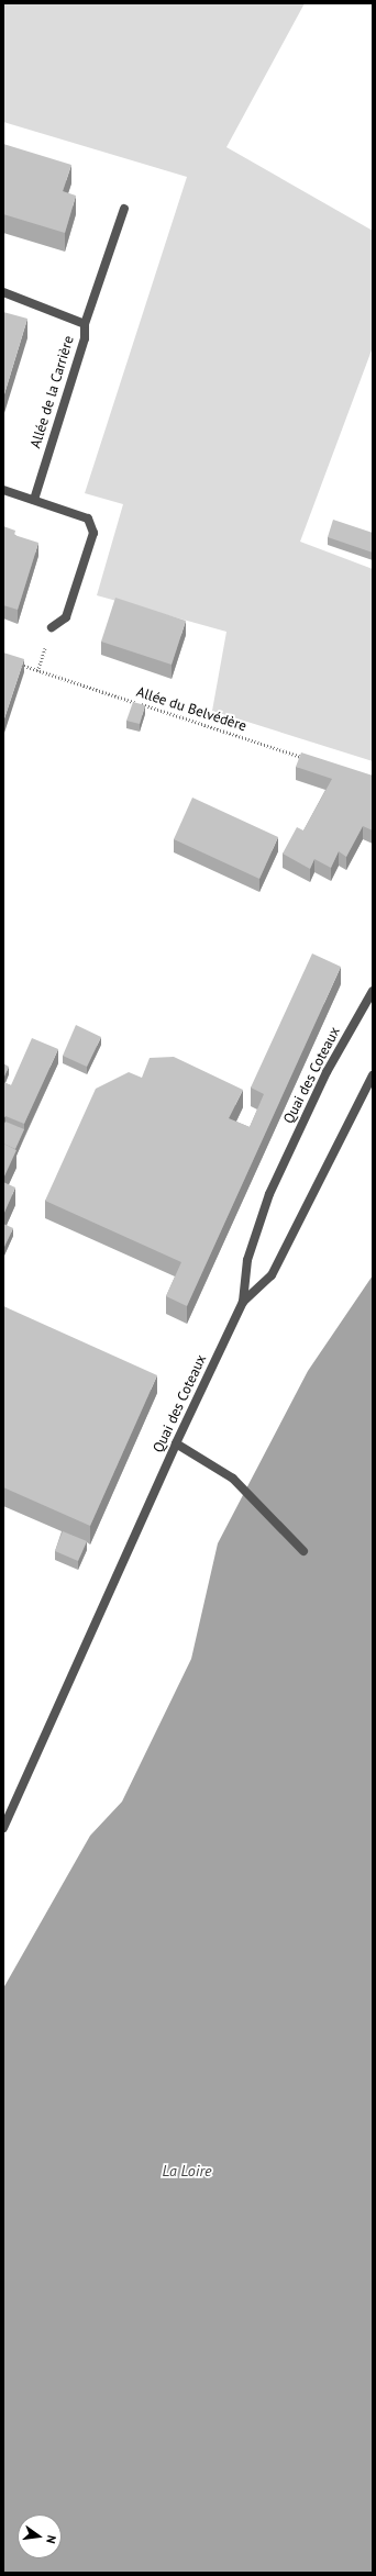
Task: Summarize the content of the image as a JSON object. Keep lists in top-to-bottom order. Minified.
{"streets":{"street":["Allée de la Carrière","Quai des Coteaux"],"path":["Allée du Belvédère"]},"water":["La Loire"],"north":"right"}
